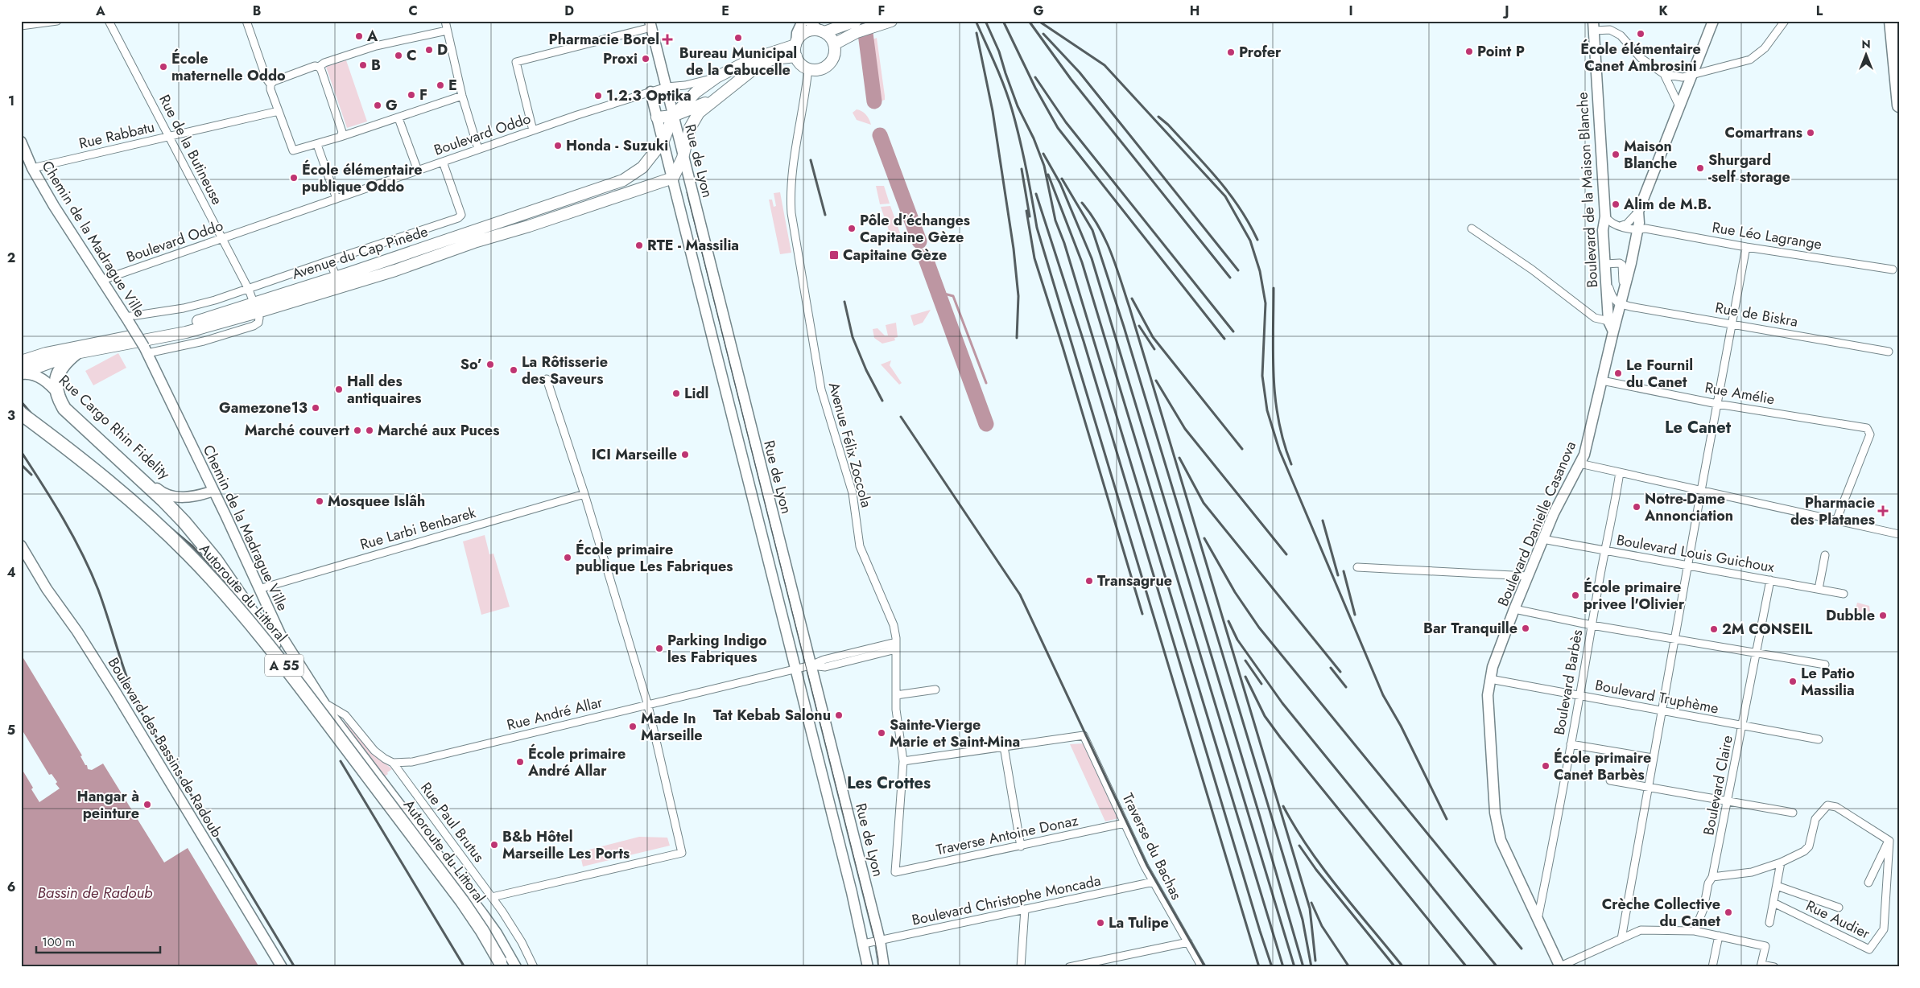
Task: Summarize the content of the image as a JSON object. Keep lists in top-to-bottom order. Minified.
{"streets":{"highway":["Autoroute du Littoral","A 55"],"main road":["Avenue du Cap Pinède"],"street":["Boulevard Oddo","Rue Rabbatu","Rue de la Butineuse","Rue de Lyon","Boulevard de la Maison Blanche","Rue Léo Lagrange","Chemin de la Madrague Ville","Rue de Biskra","Rue Amélie","Rue Cargo Rhin Fidelity","Avenue Félix Zoccola","Boulevard Danielle Casanova","Rue Larbi Benbarek","Boulevard Louis Guichoux","Boulevard Barbès","Boulevard Truphème","Rue André Allar","Boulevard des Bassins de Radoub","Boulevard Claire","Rue Paul Brutus","Traverse Antoine Donaz","Traverse du Bachas","Boulevard Christophe Moncada","Rue Audier"]},"crossings":[["Boulevard Oddo","Rue de la Butineuse"],["Boulevard Oddo","Rue de Lyon"],["Boulevard Oddo","Chemin de la Madrague Ville"],["Rue Rabbatu","Rue de la Butineuse"],["Rue Rabbatu","Chemin de la Madrague Ville"],["Rue de la Butineuse","Avenue du Cap Pinède"],["Rue de Lyon","Avenue du Cap Pinède"],["Rue de Lyon","Rue André Allar"],["Rue de Lyon","Boulevard Christophe Moncada"],["Boulevard de la Maison Blanche","Rue Léo Lagrange"],["Boulevard de la Maison Blanche","Boulevard Danielle Casanova"],["Rue Léo Lagrange","Boulevard Danielle Casanova"],["Chemin de la Madrague Ville","Rue Cargo Rhin Fidelity"],["Chemin de la Madrague Ville","Rue Larbi Benbarek"],["Avenue du Cap Pinède","Rue Cargo Rhin Fidelity"],["Rue de Biskra","Boulevard Danielle Casanova"],["Rue Amélie","Boulevard Danielle Casanova"],["Avenue Félix Zoccola","Rue André Allar"],["Avenue Félix Zoccola","Traverse Antoine Donaz"],["Boulevard Danielle Casanova","Boulevard Louis Guichoux"],["Boulevard Danielle Casanova","Boulevard Barbès"],["Boulevard Danielle Casanova","Boulevard Truphème"],["Boulevard Louis Guichoux","Boulevard Barbès"],["Boulevard Louis Guichoux","Boulevard Claire"],["Boulevard Barbès","Boulevard Truphème"],["Boulevard Truphème","Boulevard Claire"],["Rue André Allar","Rue Paul Brutus"],["Traverse Antoine Donaz","Traverse du Bachas"],["Traverse du Bachas","Boulevard Christophe Moncada"]],"districts":["Le Canet","Les Crottes"],"water":["Bassin de Radoub"],"places":{"other":["École élémentaire Canet Ambrosini","A","Bureau Municipal de la Cabucelle","D","Point P","Profer","C","Proxi","B","École maternelle Oddo","E","F","1.2.3 Optika","G","Comartrans","Honda - Suzuki","Maison Blanche","Shurgard -self storage","École élémentaire publique Oddo","Alim de M.B.","Pôle d’échanges Capitaine Gèze","RTE - Massilia","So’","La Rôtisserie des Saveurs","Le Fournil du Canet","Hall des antiquaires","Lidl","Gamezone13","Marché couvert","Marché aux Puces","ICI Marseille","Mosquee Islâh","Notre-Dame Annonciation","École primaire publique Les Fabriques","Transagrue","École primaire privee l'Olivier","Dubble","Bar Tranquille","2M CONSEIL","Parking Indigo les Fabriques","Le Patio Massilia","Tat Kebab Salonu","Made In Marseille","Sainte-Vierge Marie et Saint-Mina","École primaire André Allar","École primaire Canet Barbès","Hangar à peinture","B&b Hôtel Marseille Les Ports","Crèche Collective du Canet","La Tulipe"],"health":["Pharmacie Borel","Pharmacie des Platanes"],"transit":["Capitaine Gèze"]},"scale_bar":"100 m","north":"top","grid":{"columns":["A","B","C","D","E","F","G","H","I","J","K","L"],"rows":["1","2","3","4","5","6"]}}
